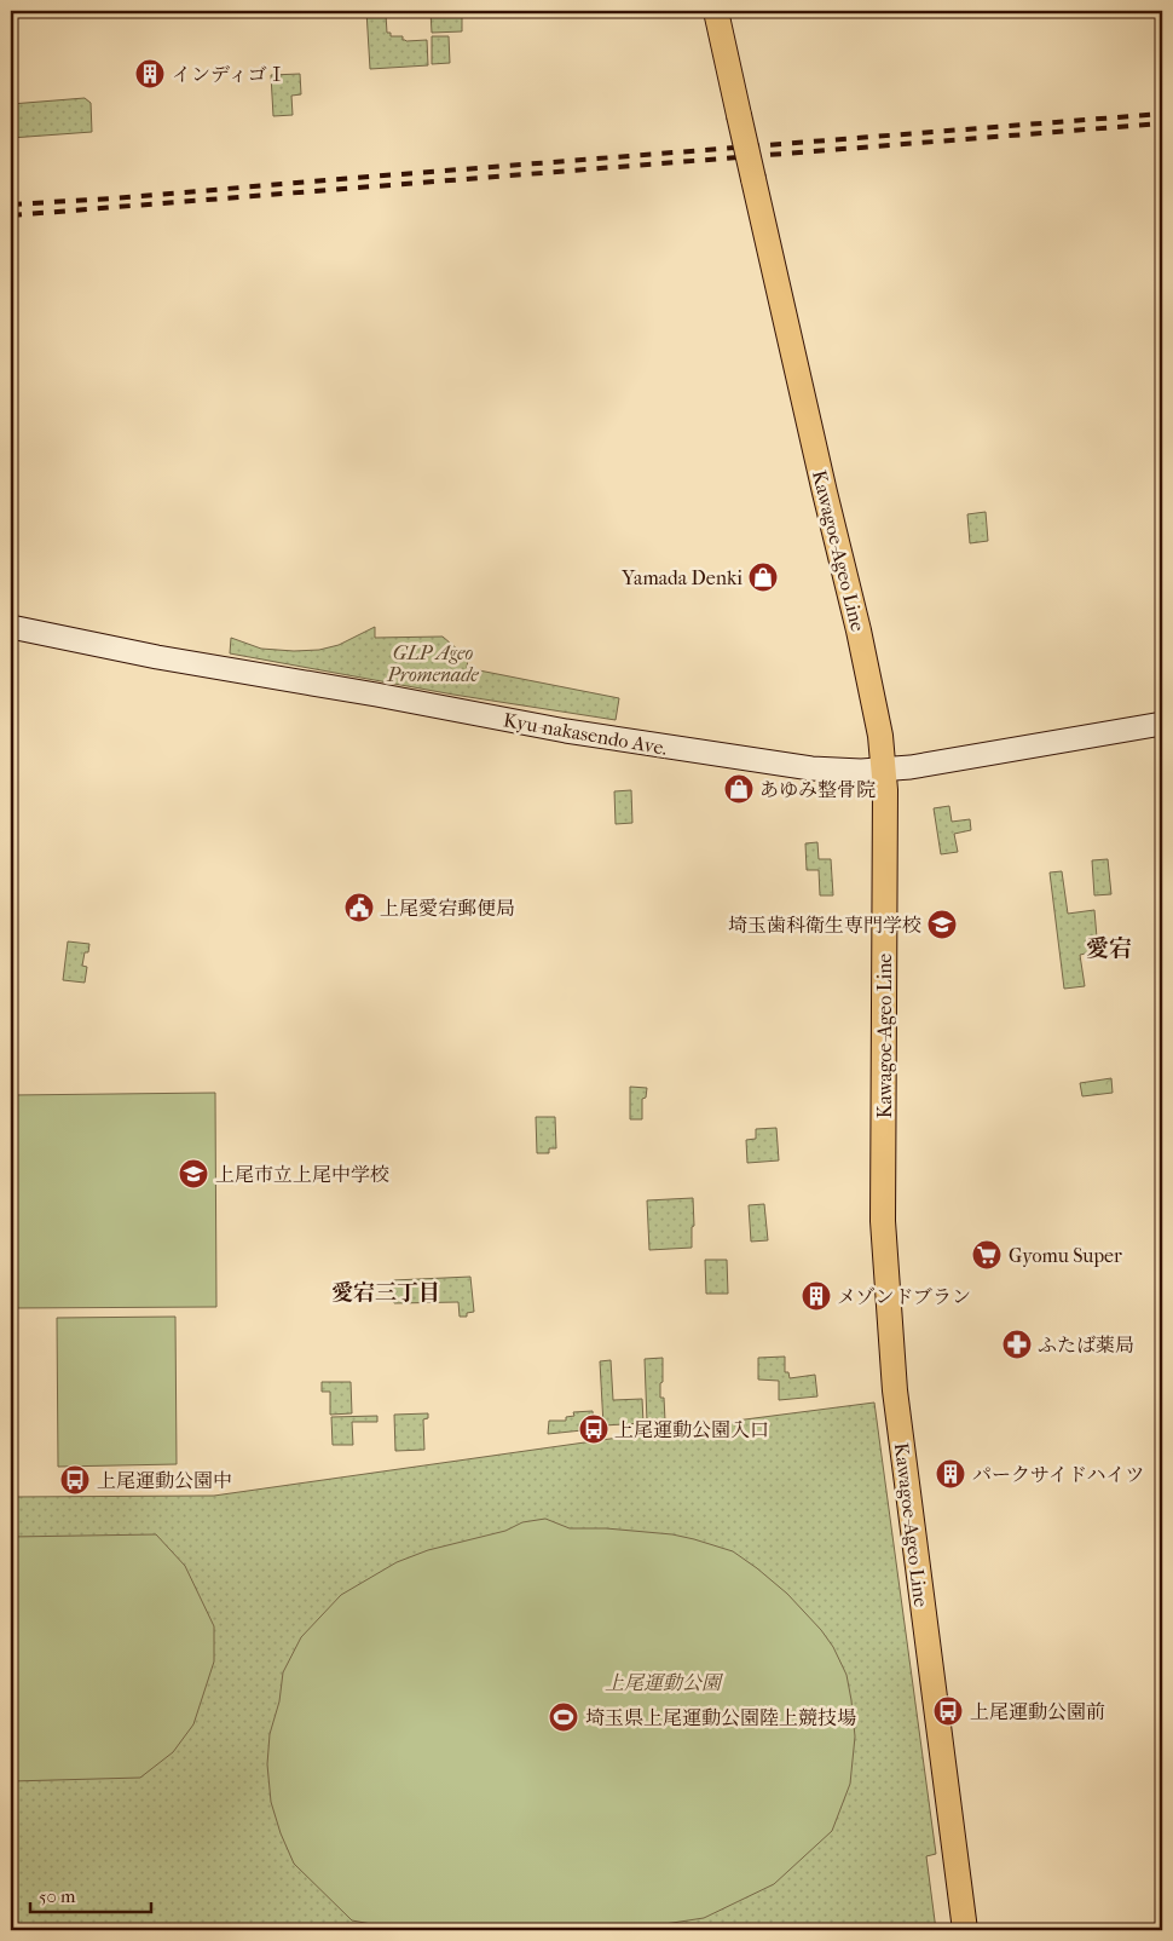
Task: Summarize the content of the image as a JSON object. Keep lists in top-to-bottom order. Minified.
{"streets":{"main road":["Kawagoe-Ageo Line","Kyu-nakasendo Ave."]},"crossings":[["Kawagoe-Ageo Line","Kyu-nakasendo Ave."]],"districts":["愛宕","愛宕三丁目"],"parks":["GLP Ageo Promenade","上尾運動公園"],"places":{"building":["インディゴⅠ","メゾンドブラン","パークサイドハイツ"],"shop":["Yamada Denki","あゆみ整骨院"],"public building":["上尾愛宕郵便局"],"school or university":["埼玉歯科衛生専門学校","上尾市立上尾中学校"],"supermarket":["Gyomu Super"],"pharmacy":["ふたば薬局"],"bus stop":["上尾運動公園入口","上尾運動公園中","上尾運動公園前"],"sports":["埼玉県上尾運動公園陸上競技場"]},"scale_bar":"50 m"}
